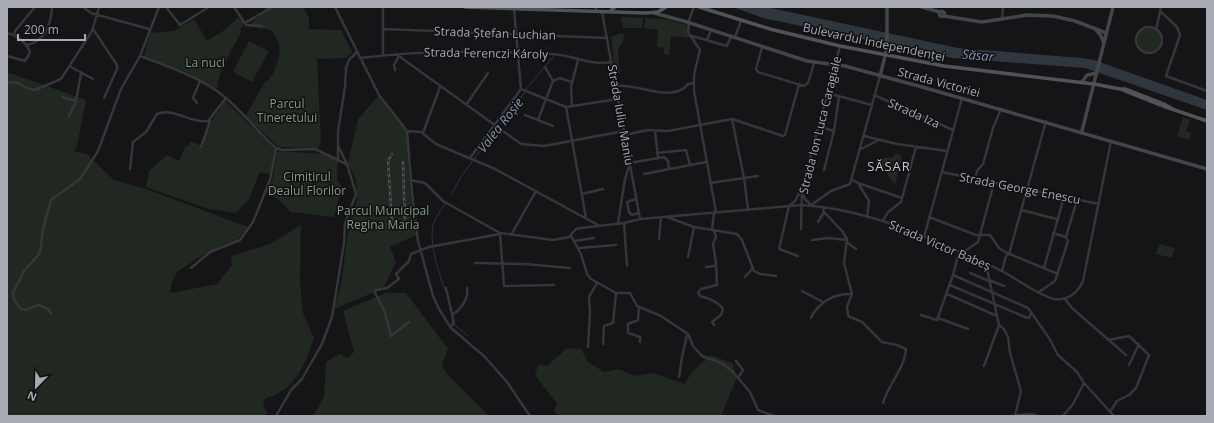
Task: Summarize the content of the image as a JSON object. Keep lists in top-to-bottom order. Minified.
{"streets":{"main road":["Bulevardul Independenței","Strada Victoriei"],"street":["Strada Ștefan Luchian","Strada Ferenczi Károly","Strada Iza","Strada Iuliu Maniu","Strada Ion Luca Caragiale","Strada George Enescu","Strada Victor Babeș"]},"crossings":[["Strada Ștefan Luchian","Strada Iuliu Maniu"],["Bulevardul Independenței","Strada Ion Luca Caragiale"],["Strada Ferenczi Károly","Strada Iuliu Maniu"],["Strada Victoriei","Strada Iuliu Maniu"],["Strada Victoriei","Strada Ion Luca Caragiale"],["Strada Iuliu Maniu","Strada Victor Babeș"],["Strada Ion Luca Caragiale","Strada Victor Babeș"]],"districts":["SĂSAR"],"water":["Săsar","Valea Roșie"],"parks":["La nuci","Parcul Tineretului","Cimitirul Dealul Florilor","Parcul Municipal Regina Maria"],"scale_bar":"200 m","north":"bottom left"}
